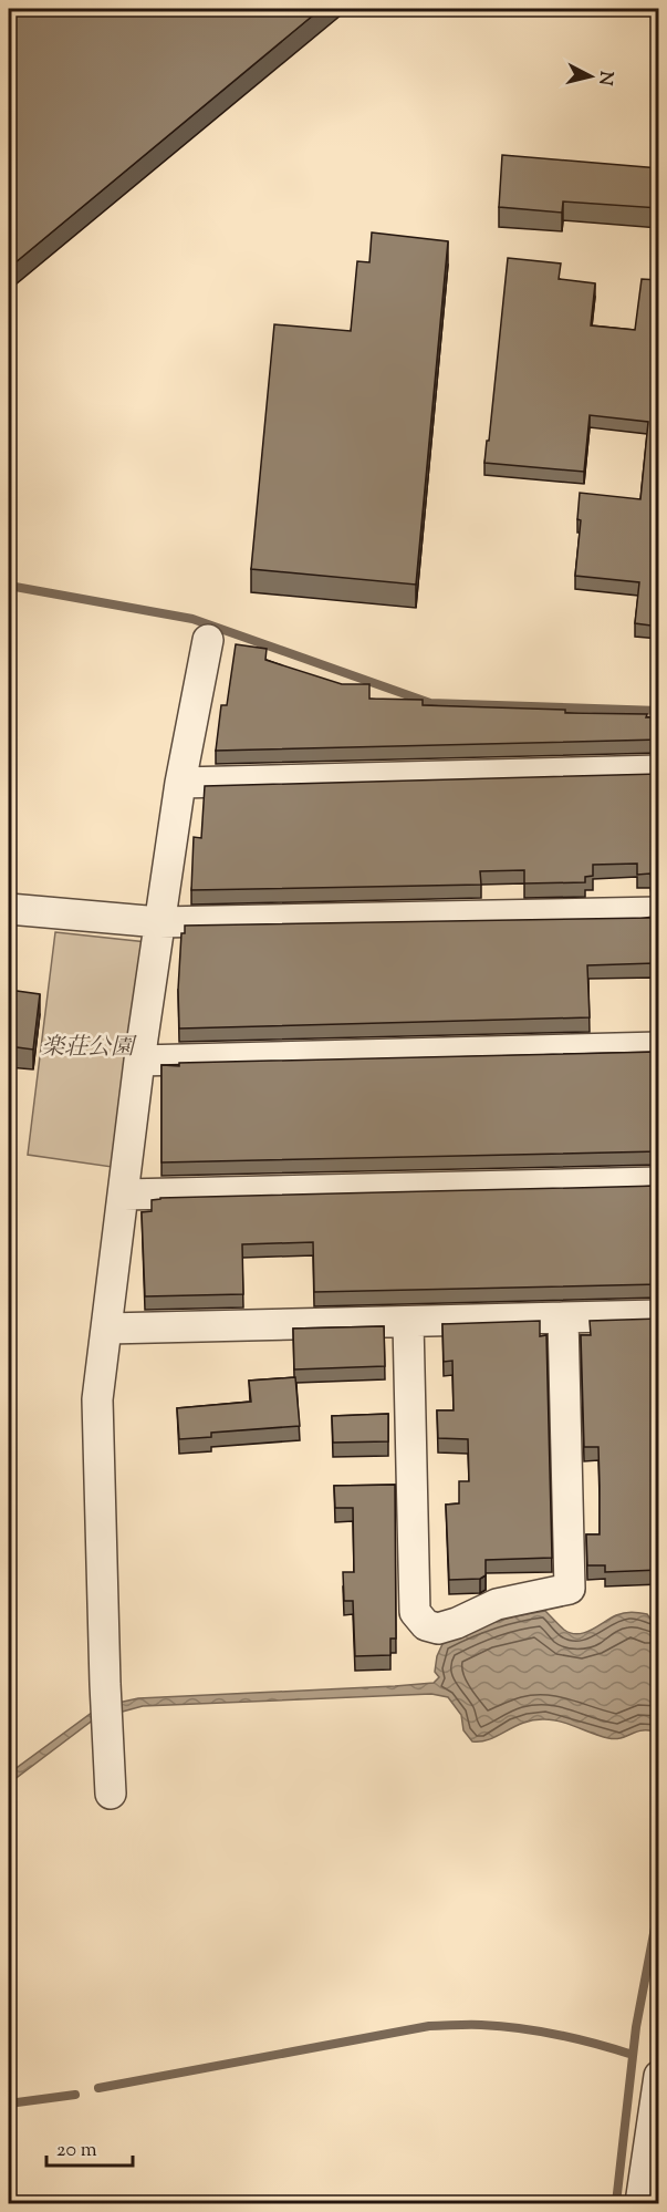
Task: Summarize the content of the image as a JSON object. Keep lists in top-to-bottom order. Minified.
{"parks":["楽荘公園"],"scale_bar":"20 m","north":"right"}
